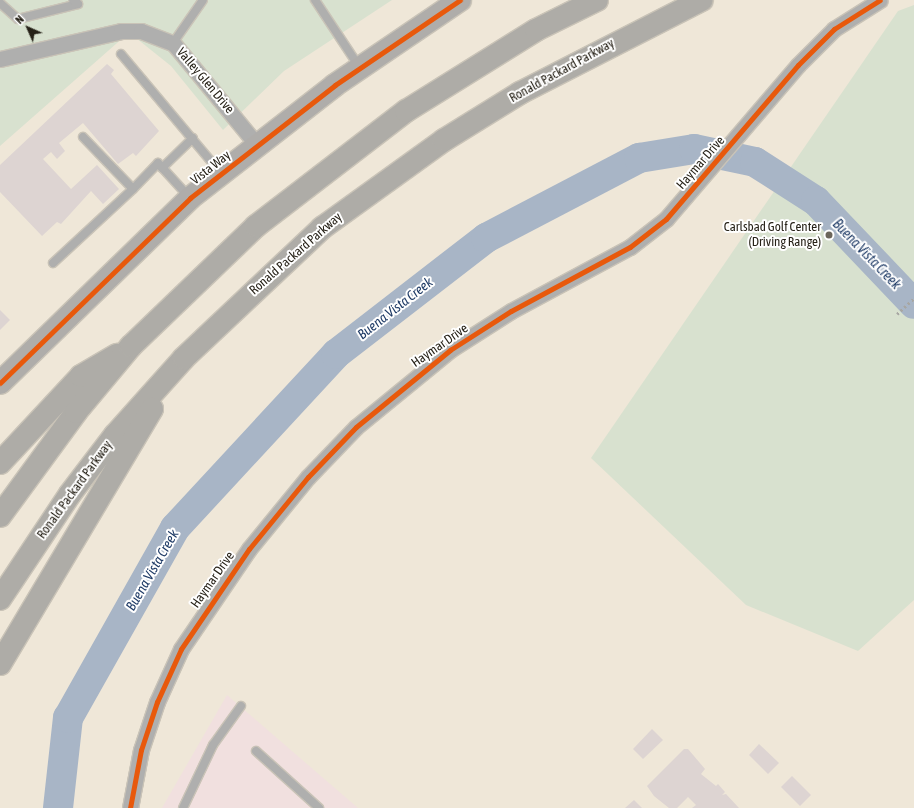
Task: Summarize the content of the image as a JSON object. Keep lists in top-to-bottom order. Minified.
{"streets":{"highway":["Ronald Packard Parkway"],"main road":["Vista Way"],"street":["Valley Glen Drive","Haymar Drive"]},"crossings":[["Valley Glen Drive","Vista Way"]],"water":["Buena Vista Creek"],"places":["Carlsbad Golf Center (Driving Range)"],"north":"top left"}
